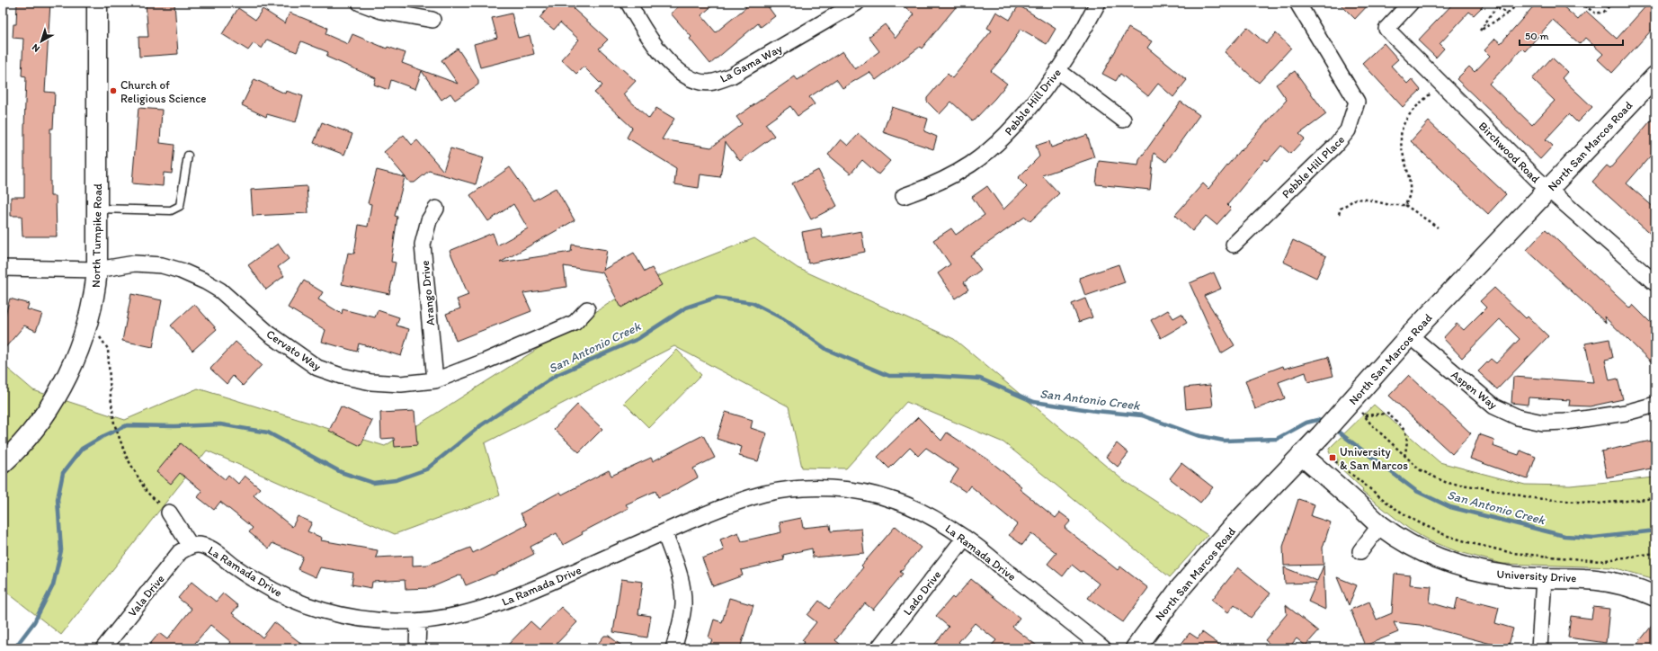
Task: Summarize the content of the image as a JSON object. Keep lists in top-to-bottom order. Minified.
{"streets":{"street":["La Gama Way","Pebble Hill Drive","North San Marcos Road","Birchwood Road","Pebble Hill Place","North Turnpike Road","Arango Drive","Cervato Way","Aspen Way","La Ramada Drive","University Drive","Lado Drive","Vala Drive"]},"crossings":[["North San Marcos Road","Birchwood Road"],["North San Marcos Road","Aspen Way"],["North San Marcos Road","University Drive"],["North Turnpike Road","Cervato Way"],["Arango Drive","Cervato Way"],["La Ramada Drive","Lado Drive"],["La Ramada Drive","Vala Drive"]],"water":["San Antonio Creek"],"places":{"other":["Church of Religious Science"],"transit":["University & San Marcos"]},"scale_bar":"50 m","north":"bottom left"}
